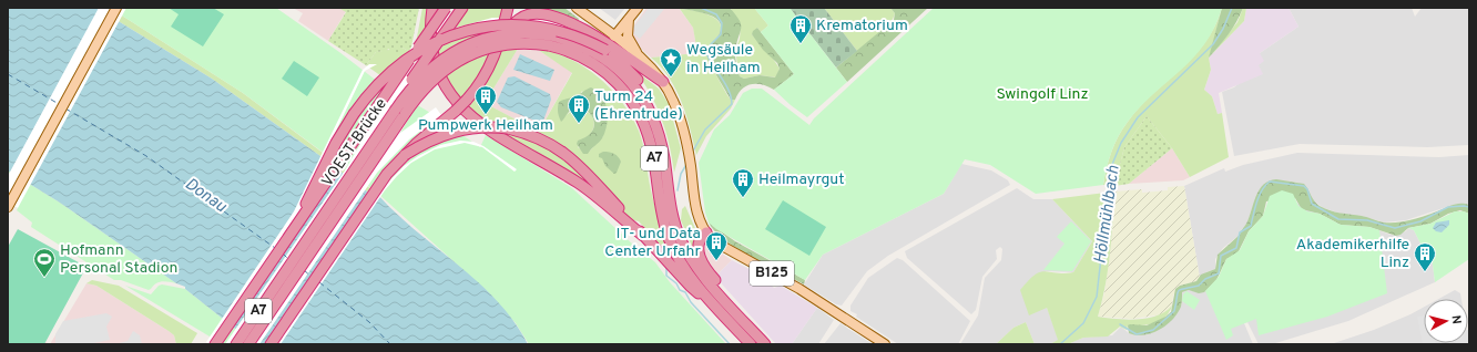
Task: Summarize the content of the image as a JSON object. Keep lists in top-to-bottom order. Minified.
{"streets":{"highway":["VOEST-Brücke","A7"],"main road":["B125"]},"crossings":[["VOEST-Brücke","A7"]],"water":["Donau","Höllmühlbach"],"parks":["Swingolf Linz"],"places":{"building":["Krematorium","Pumpwerk Heilham","Turm 24 (Ehrentrude)","Heilmayrgut","IT- und Data Center Urfahr","Akademikerhilfe Linz"],"place":["Wegsäule in Heilham"],"sports":["Hofmann Personal Stadion"]},"north":"right"}
